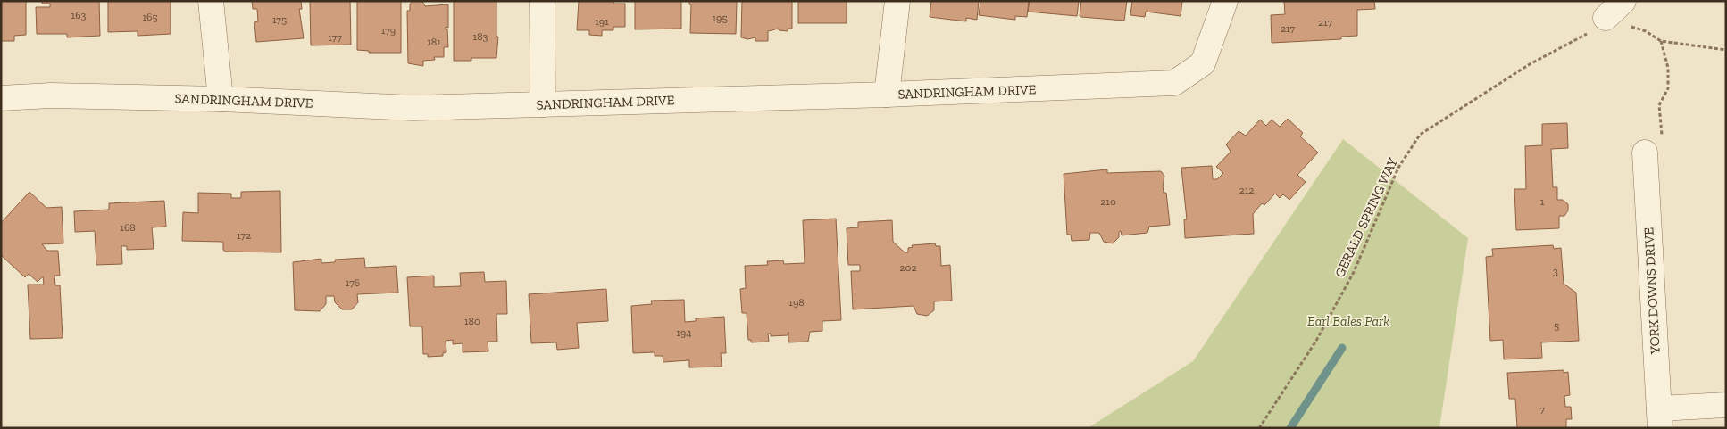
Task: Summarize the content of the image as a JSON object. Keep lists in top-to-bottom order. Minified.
{"streets":{"street":["SANDRINGHAM DRIVE","YORK DOWNS DRIVE"],"path":["GERALD SPRING WAY"]},"parks":["Earl Bales Park"],"house_numbers":["163","165","195","175","191","217","217","179","183","177","181","212","210","1","168","172","202","3","176","198","180","5","194","7"]}
